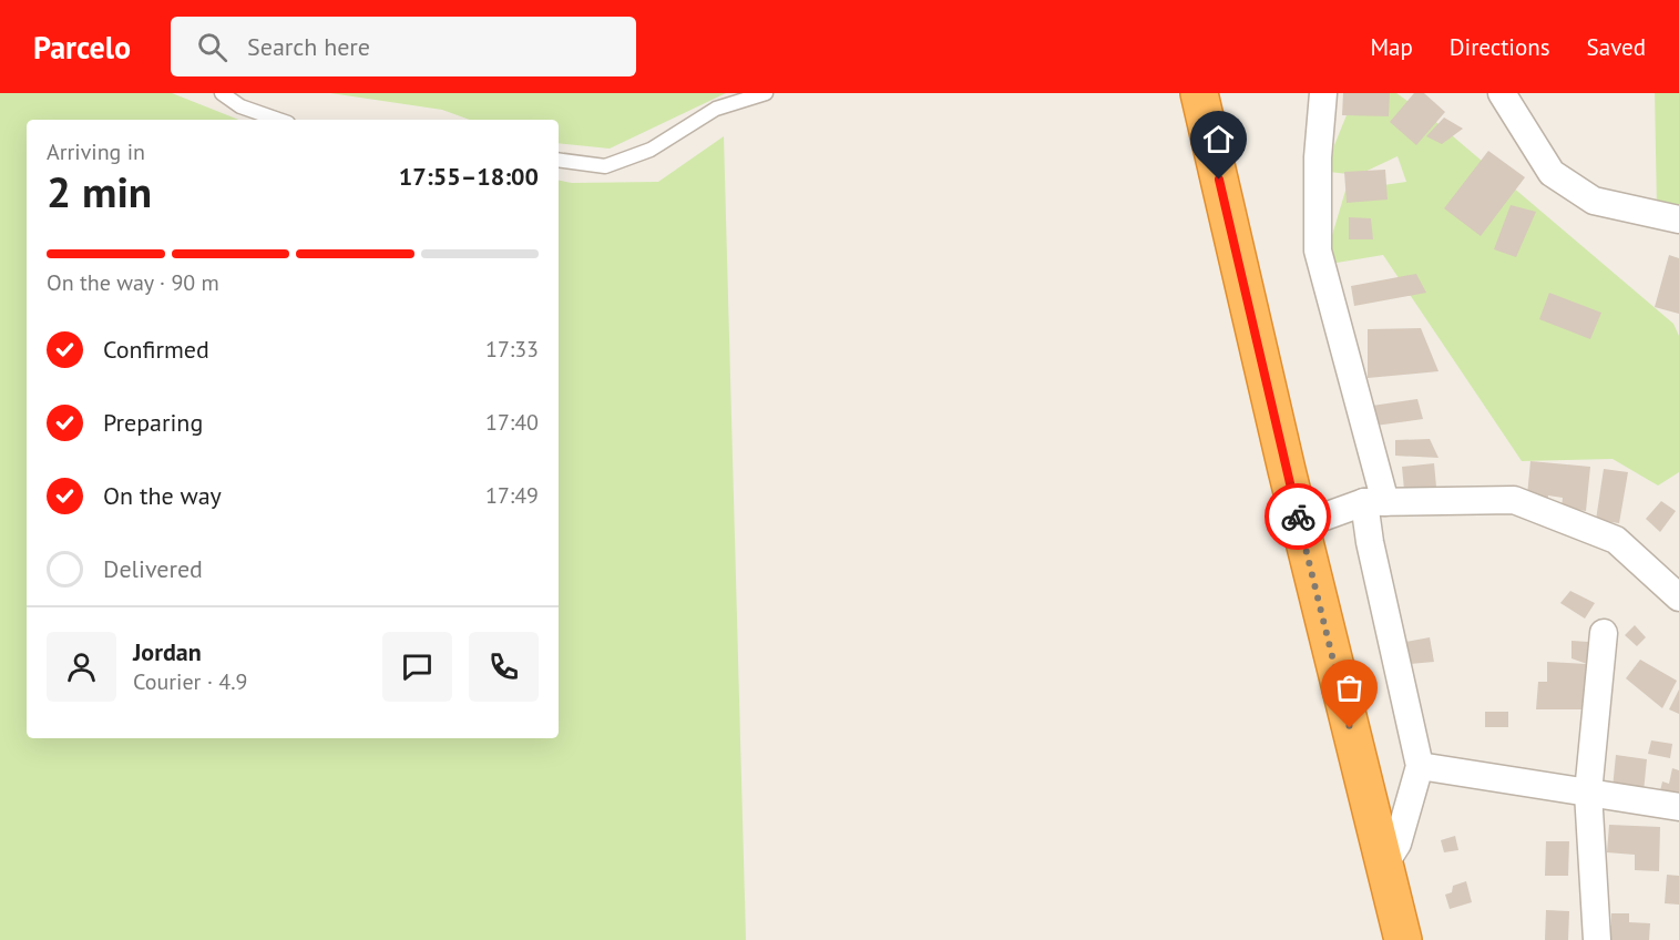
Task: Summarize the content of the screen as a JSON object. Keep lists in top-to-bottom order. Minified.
{"page":{"header":"Parcelo","search":"Search here","nav":["Map","Directions","Saved"],"heading":["2 min","Arriving in","17:55–18:00"],"panel":["Jordan","Courier · 4.9"],"bar":"On the way · 90 m","list":[["Confirmed","17:33"],["Preparing","17:40"],["On the way","17:49"],"Delivered"]}}
